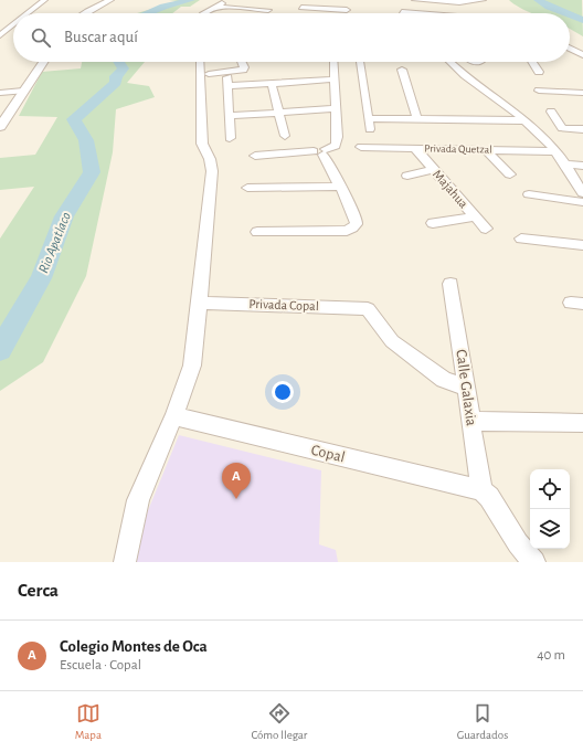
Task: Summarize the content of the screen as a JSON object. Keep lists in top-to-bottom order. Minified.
{"streets":{"street":["Privada Quetzal","Majahua","Privada Copal","Calle Galaxia","Copal"]},"crossings":[["Privada Quetzal","Majahua"],["Privada Copal","Calle Galaxia"],["Calle Galaxia","Copal"]],"water":["Rio Apatlaco"],"page":{"search":"Buscar aquí","pins":"A","heading":"Cerca","list":[{"mark":"A","name":"Colegio Montes de Oca","note":"Escuela · Copal","value":"40 m"}],"nav":["Mapa","Cómo llegar","Guardados"]}}
